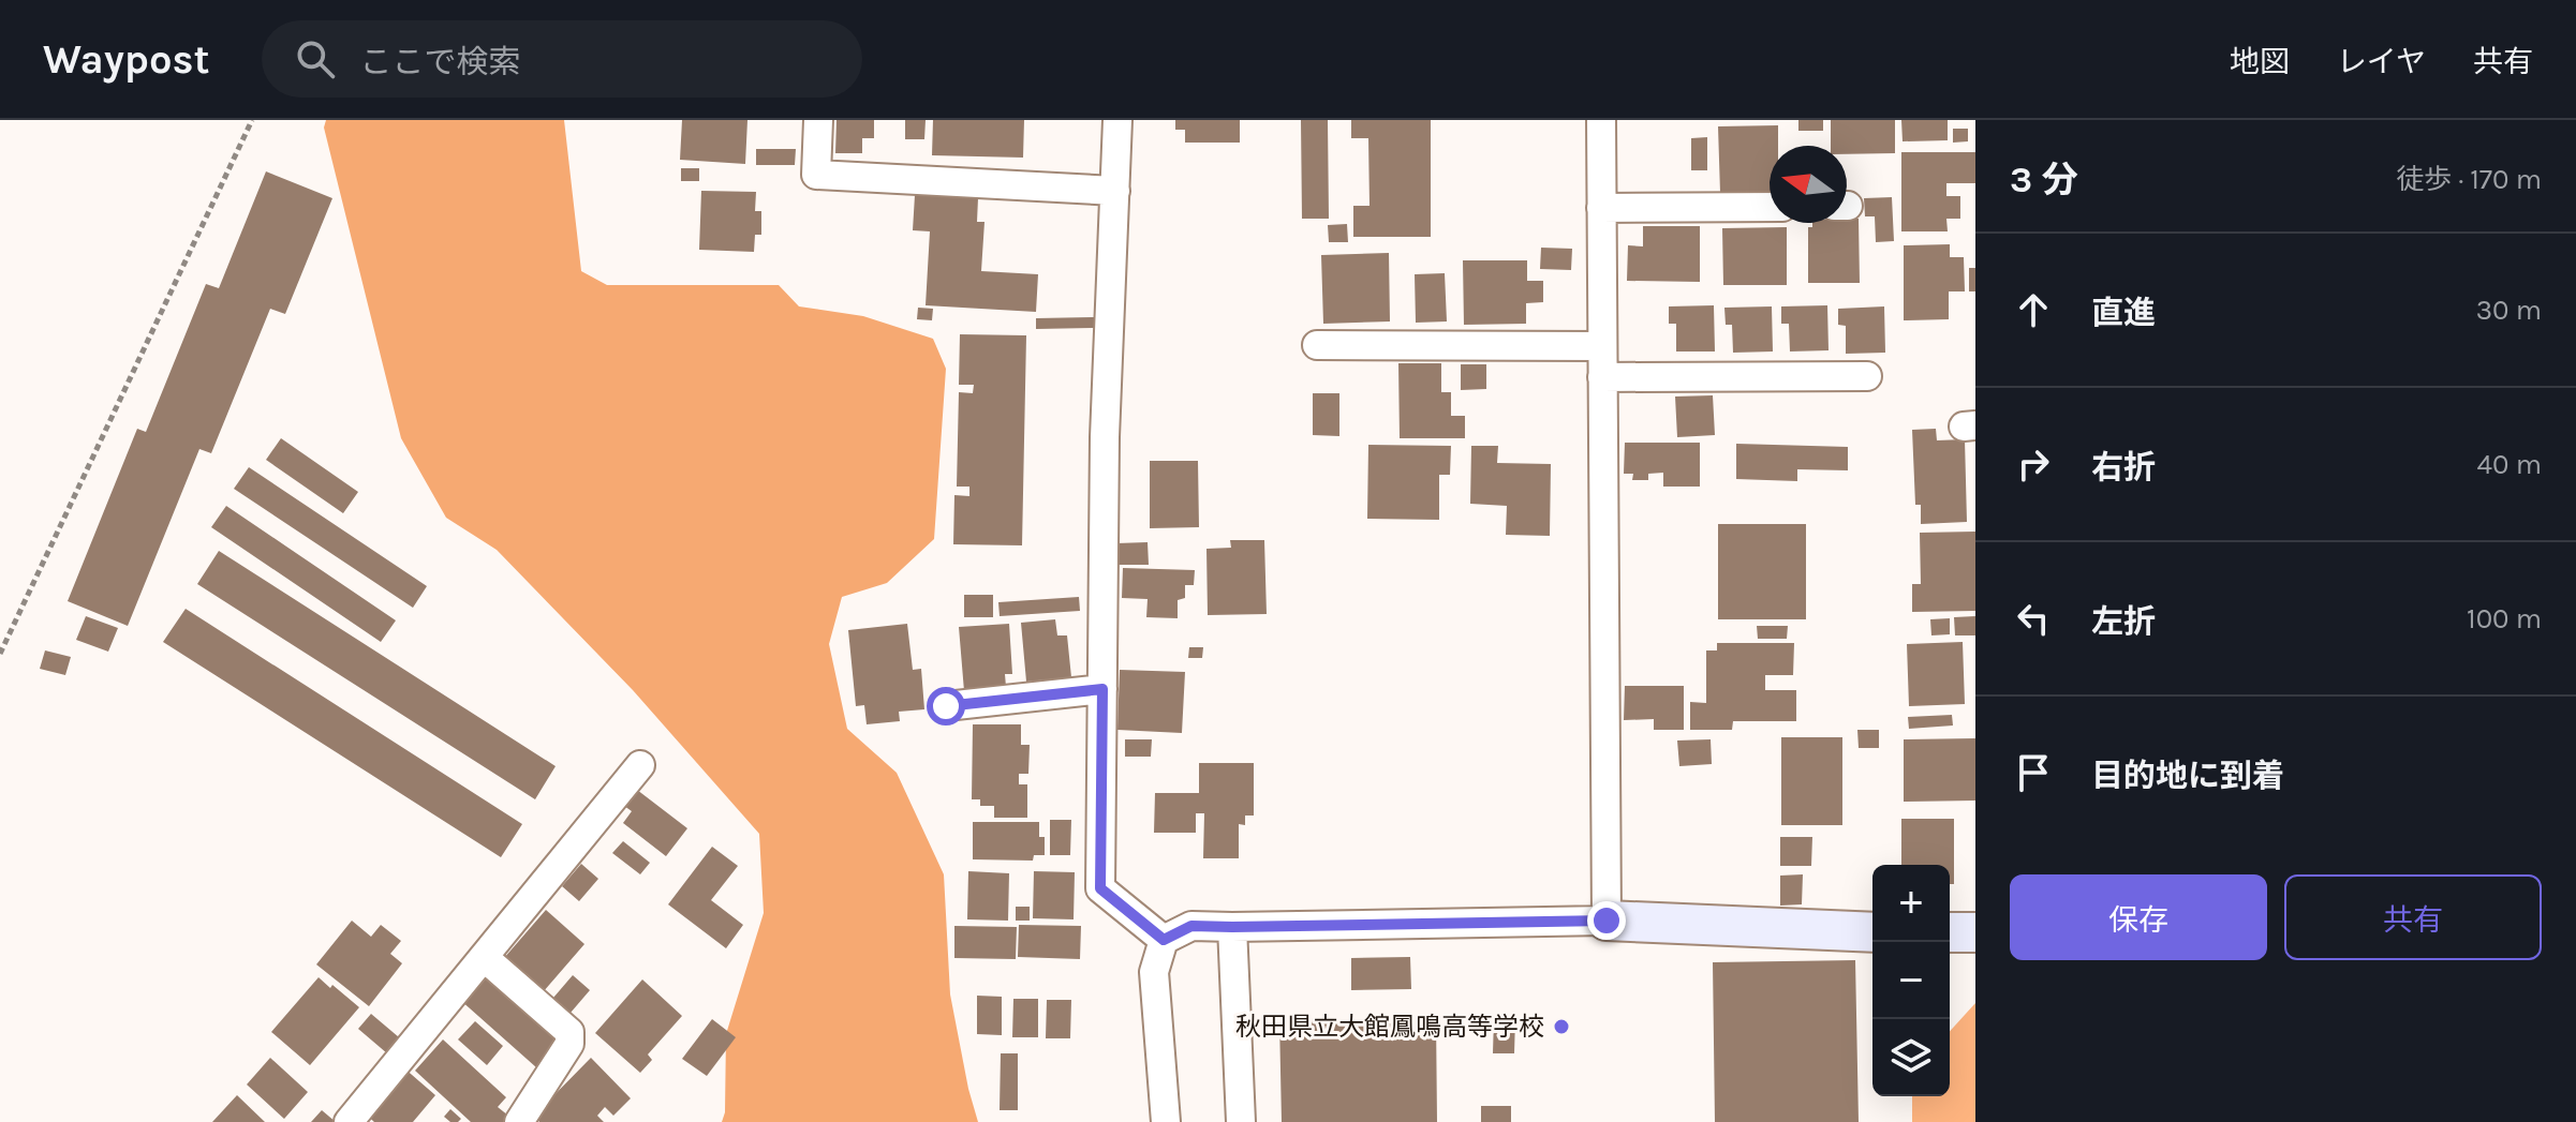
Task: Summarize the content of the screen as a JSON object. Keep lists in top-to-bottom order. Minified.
{"places":["秋田県立大館鳳鳴高等学校"],"north":"left","page":{"header":"Waypost","search":"ここで検索","nav":["地図","レイヤ","共有"],"heading":["3 分","徒歩 · 170 m"],"list":[["直進","30 m"],["右折","40 m"],["左折","100 m"],"目的地に到着"],"buttons":["保存","共有"],"map_buttons":["+","−"]}}
